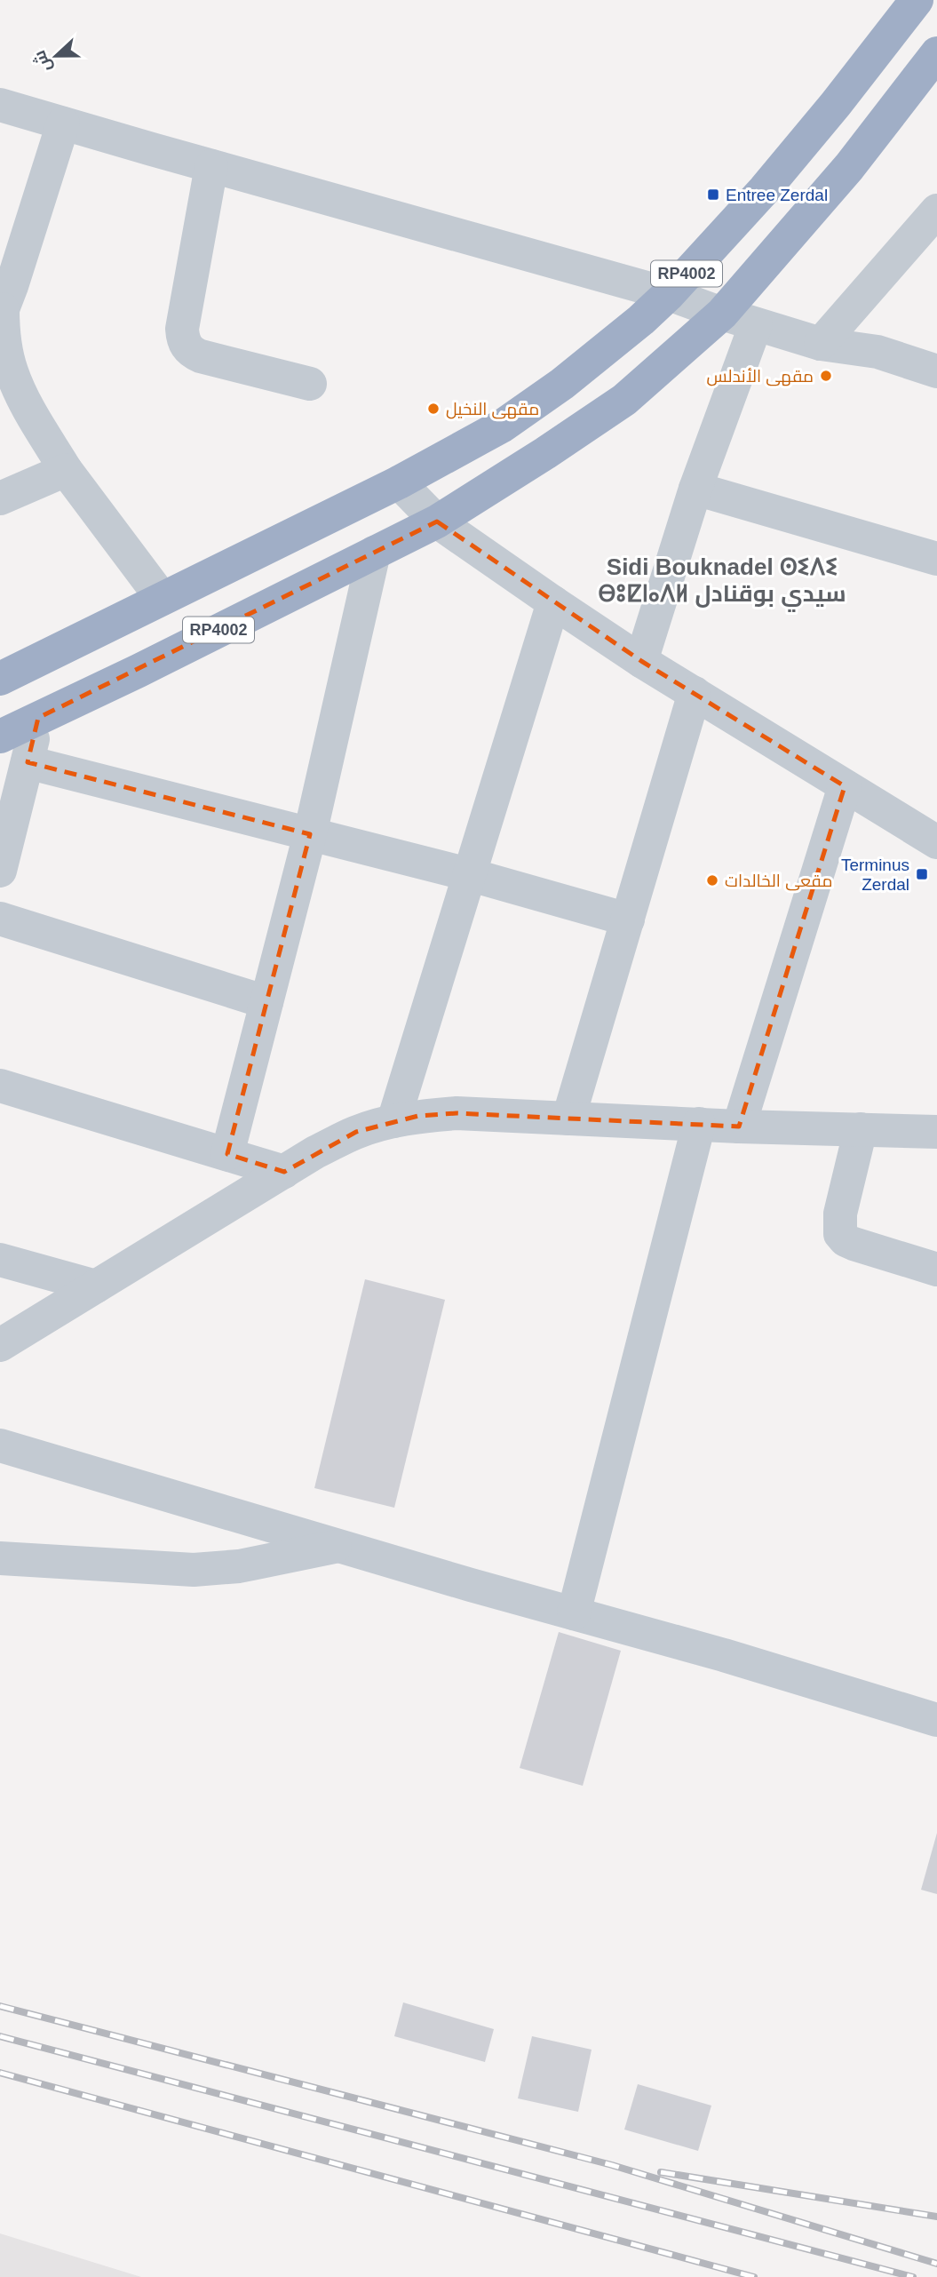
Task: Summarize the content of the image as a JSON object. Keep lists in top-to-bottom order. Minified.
{"streets":{"highway":["RP4002"]},"districts":["Sidi Bouknadel ⵙⵉⴷⵉ ⴱⵓⵇⵏⴰⴷⵍ سيدي بوقنادل"],"places":{"transit":["Entree Zerdal","Terminus Zerdal"],"other":["مقهى الأندلس","مقهى النخيل","مقعى الخالدات"]},"north":"left"}
